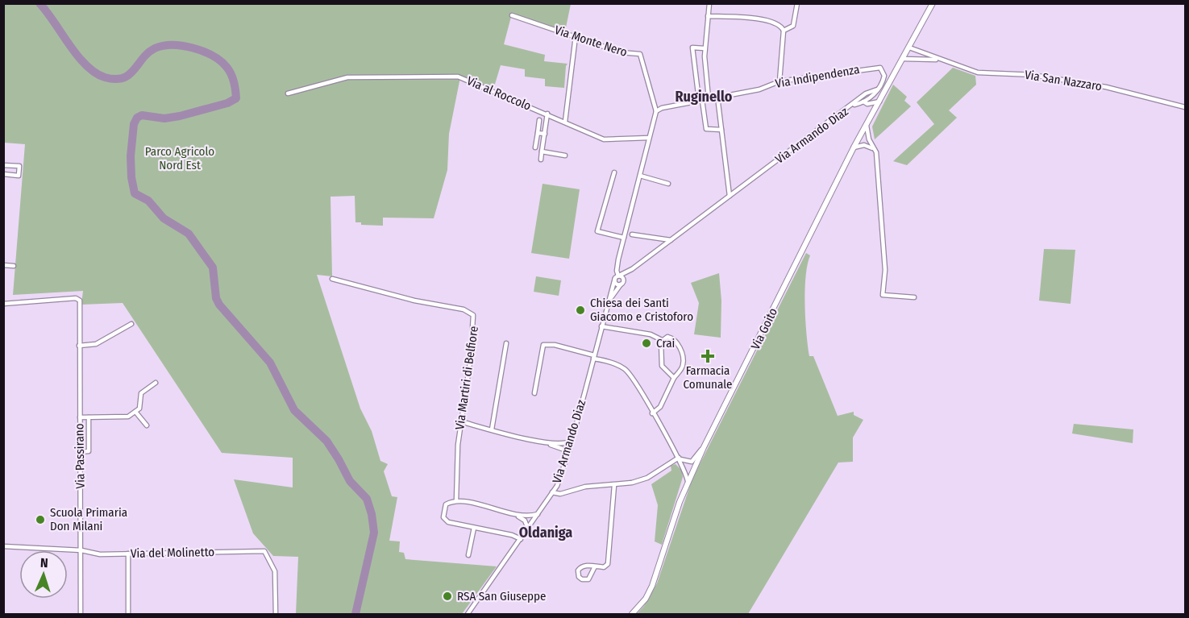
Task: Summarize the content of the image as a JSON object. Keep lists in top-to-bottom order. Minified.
{"streets":{"street":["Via Monte Nero","Via Indipendenza","Via San Nazzaro","Via al Roccolo","Via Armando Diaz","Via Goito","Via Martiri di Belfiore","Via Passirano","Via del Molinetto"]},"crossings":[["Via Monte Nero","Via Indipendenza"],["Via Indipendenza","Via Armando Diaz"],["Via San Nazzaro","Via Goito"],["Via Passirano","Via del Molinetto"]],"districts":["Ruginello","Oldaniga"],"parks":["Parco Agricolo Nord Est"],"places":{"other":["Chiesa dei Santi Giacomo e Cristoforo","Crai","Scuola Primaria Don Milani","RSA San Giuseppe"],"health":["Farmacia Comunale"]},"north":"top"}
